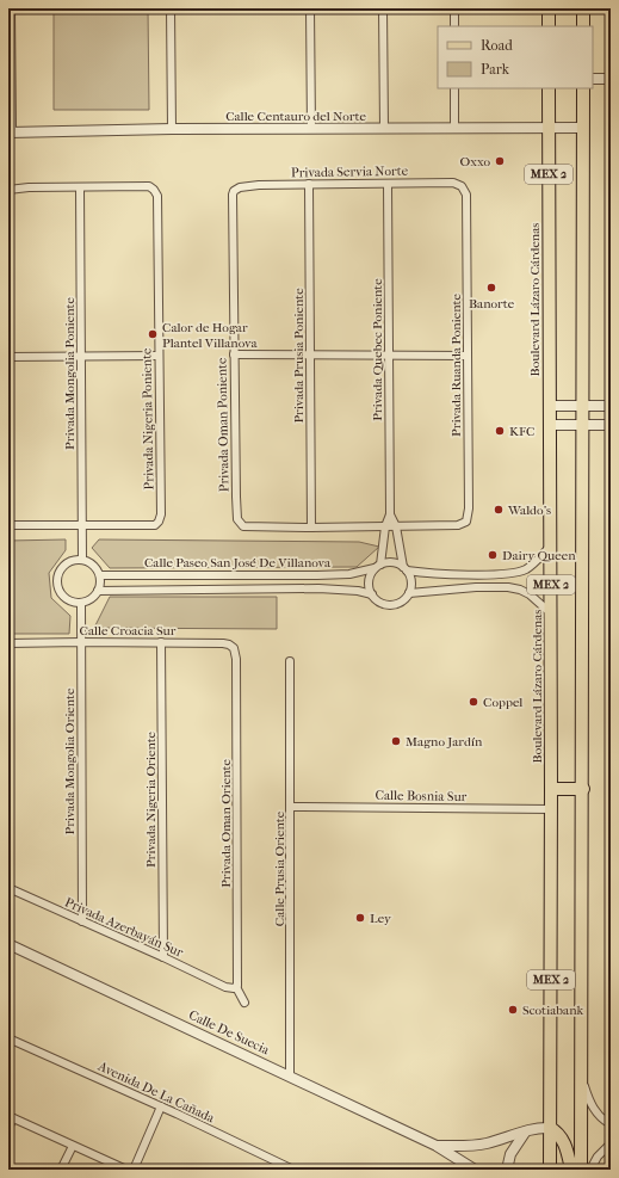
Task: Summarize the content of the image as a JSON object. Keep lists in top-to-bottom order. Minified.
{"streets":{"main road":["MEX 2","Boulevard Lázaro Cárdenas"],"street":["Calle Centauro del Norte","Privada Servia Norte","Privada Quebec Poniente","Privada Prusia Poniente","Privada Ruanda Poniente","Privada Mongolia Poniente","Privada Nigeria Poniente","Privada Oman Poniente","Calle Paseo San José De Villanova","Calle Croacia Sur","Privada Mongolia Oriente","Calle Bosnia Sur","Privada Nigeria Oriente","Privada Oman Oriente","Calle Prusia Oriente","Privada Azerbayán Sur","Calle De Suecia","Avenida De La Cañada"]},"crossings":[["Calle Centauro del Norte","MEX 2"],["Calle Centauro del Norte","Boulevard Lázaro Cárdenas"],["Privada Servia Norte","Privada Quebec Poniente"],["Privada Servia Norte","Privada Prusia Poniente"],["Privada Servia Norte","Privada Ruanda Poniente"],["Privada Servia Norte","Privada Oman Poniente"],["Boulevard Lázaro Cárdenas","Calle Bosnia Sur"],["Boulevard Lázaro Cárdenas","Calle De Suecia"],["Privada Quebec Poniente","Privada Ruanda Poniente"],["Privada Quebec Poniente","Calle Paseo San José De Villanova"],["Privada Prusia Poniente","Privada Oman Poniente"],["Privada Mongolia Poniente","Privada Nigeria Poniente"],["Privada Mongolia Poniente","Calle Paseo San José De Villanova"],["Privada Mongolia Poniente","Privada Mongolia Oriente"],["Calle Paseo San José De Villanova","Privada Mongolia Oriente"],["Calle Croacia Sur","Privada Mongolia Oriente"],["Calle Croacia Sur","Privada Nigeria Oriente"],["Calle Croacia Sur","Privada Oman Oriente"],["Privada Mongolia Oriente","Privada Azerbayán Sur"],["Calle Bosnia Sur","Calle Prusia Oriente"],["Privada Nigeria Oriente","Privada Azerbayán Sur"],["Privada Oman Oriente","Privada Azerbayán Sur"],["Calle Prusia Oriente","Calle De Suecia"]],"places":["Oxxo","Banorte","Calor de Hogar Plantel Villanova","KFC","Waldo's","Dairy Queen","Coppel","Magno Jardín","Ley","Scotiabank"],"legend":["Road","Park"]}
